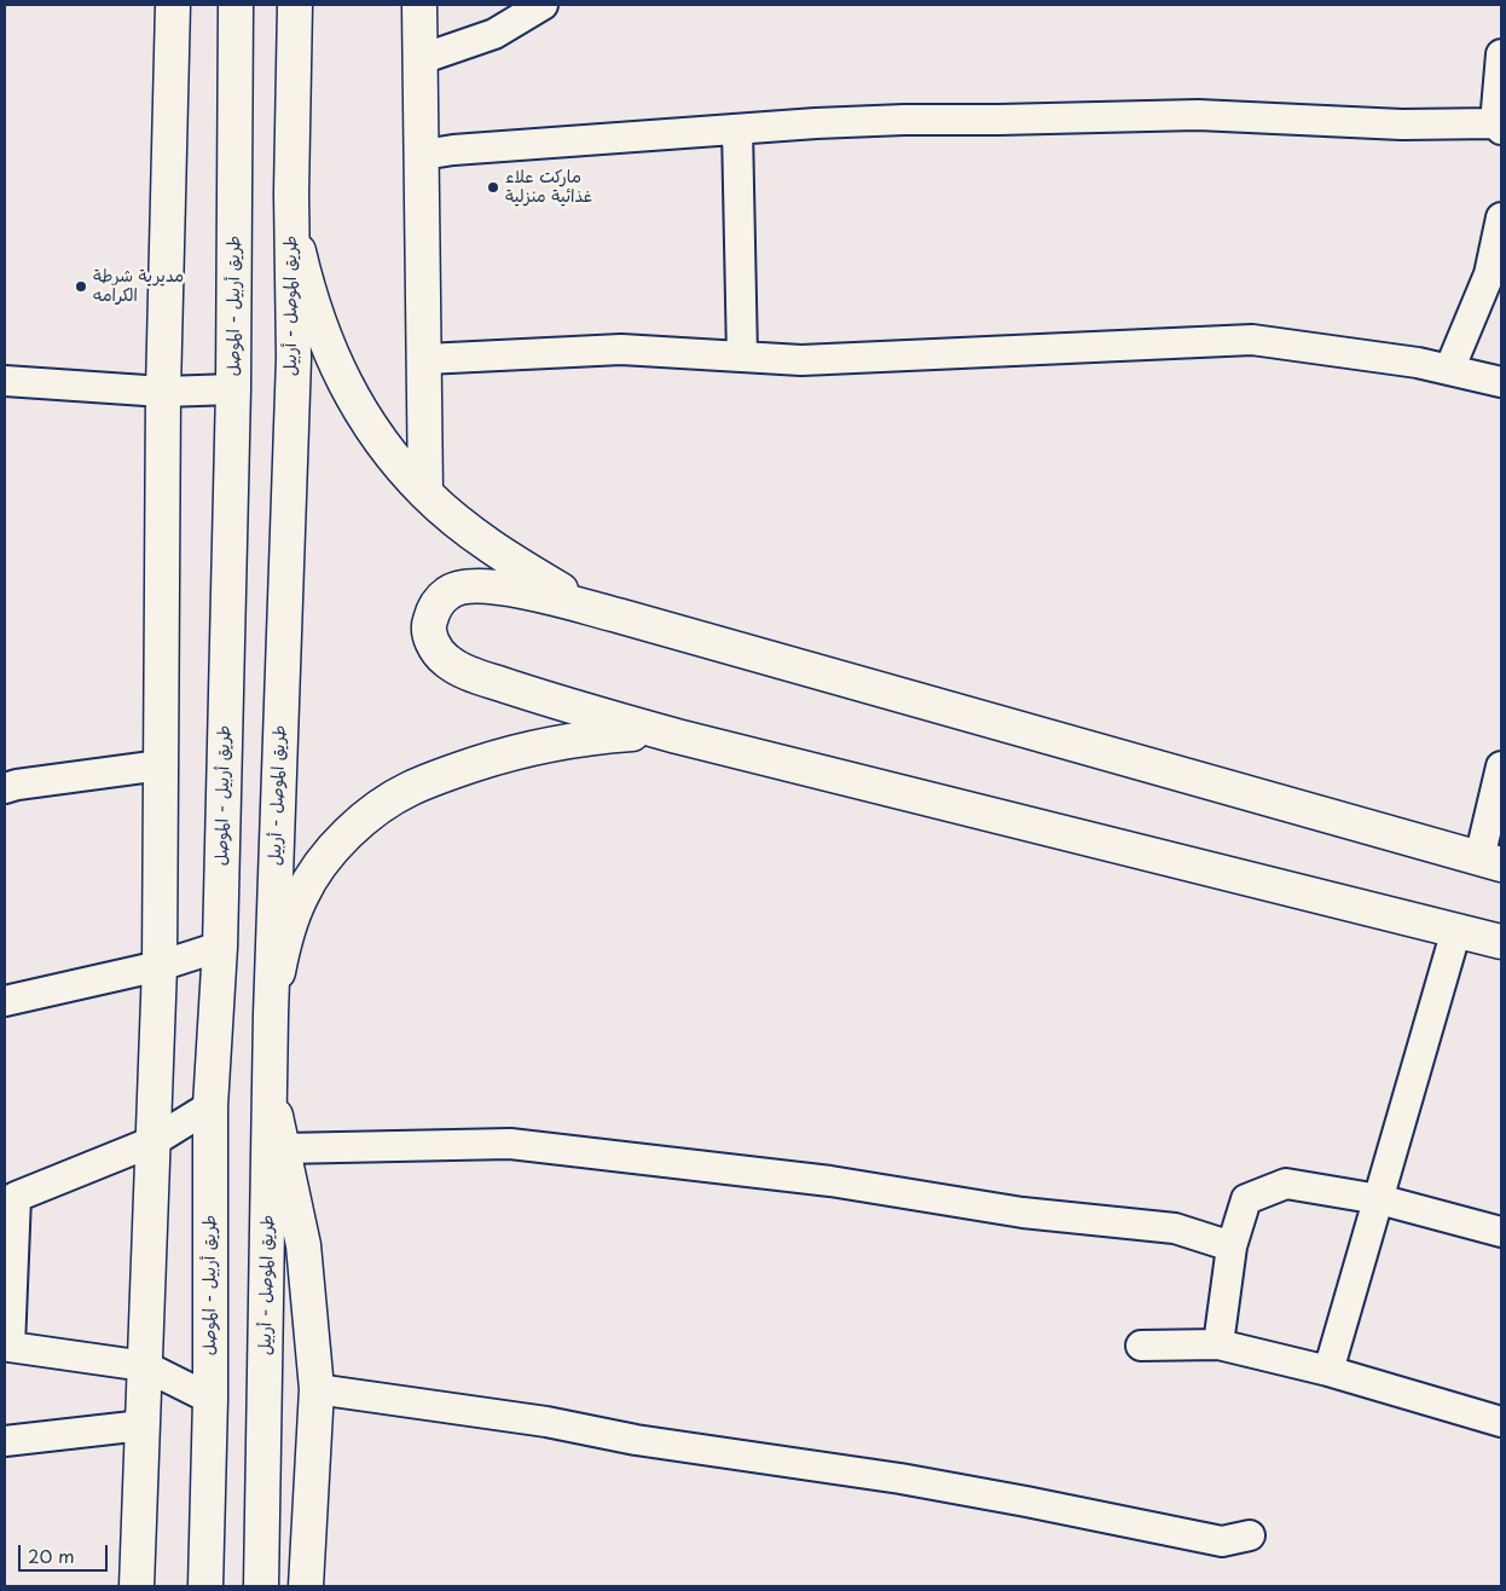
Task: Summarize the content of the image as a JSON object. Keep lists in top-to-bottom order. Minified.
{"streets":{"main road":["طريق أربيل - الموصل","طريق الموصل - أربيل"]},"places":["ماركت علاء غذائية منزلية","مديرية شرطة الكرامه"],"scale_bar":"20 m"}
